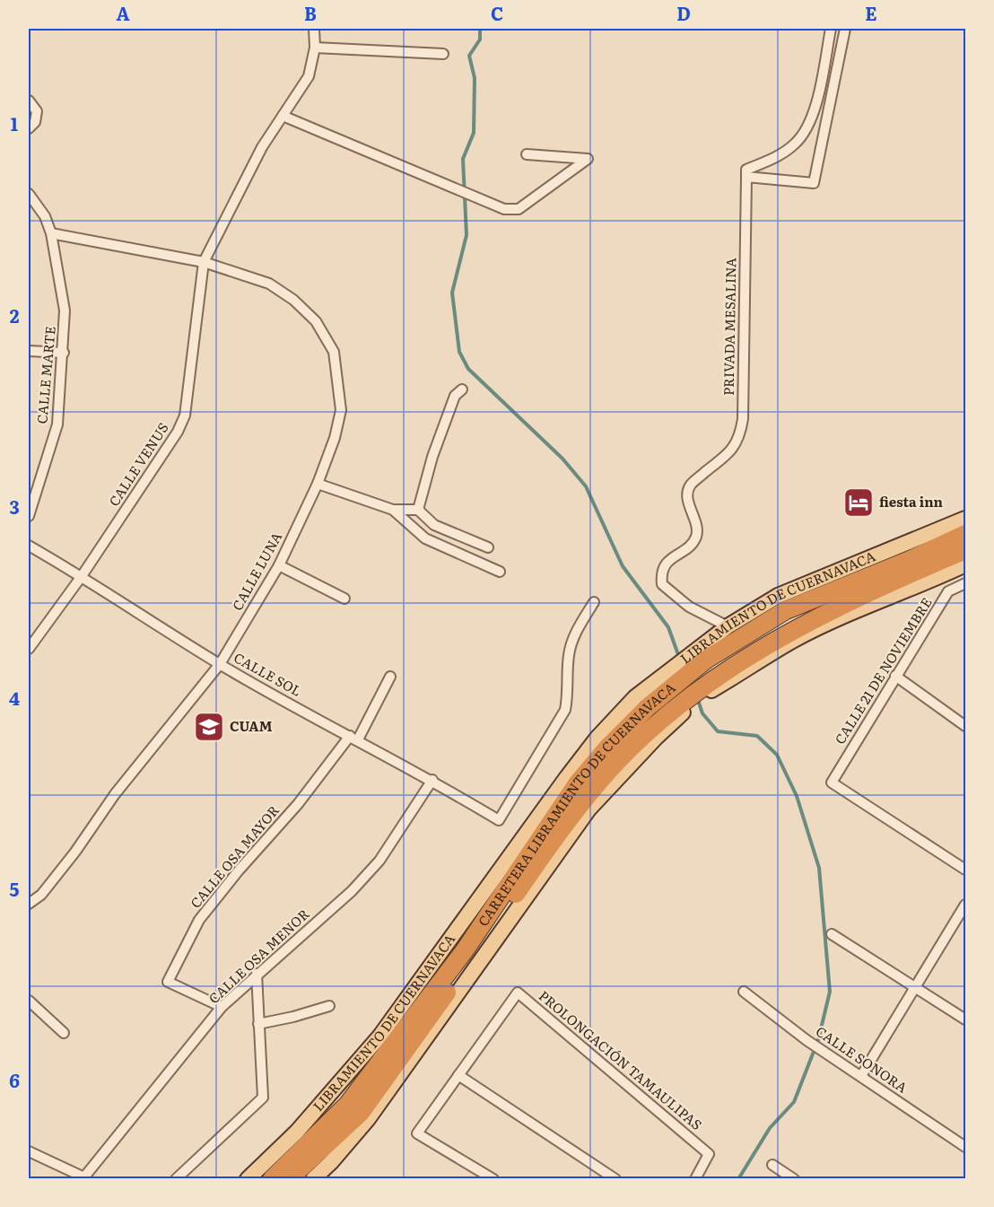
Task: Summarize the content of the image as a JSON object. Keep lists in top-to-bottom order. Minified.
{"streets":{"highway":["CARRETERA LIBRAMIENTO DE CUERNAVACA"],"main road":["LIBRAMIENTO DE CUERNAVACA"],"street":["PRIVADA MESALINA","CALLE MARTE","CALLE VENUS","CALLE LUNA","CALLE 21 DE NOVIEMBRE","CALLE SOL","CALLE OSA MAYOR","CALLE OSA MENOR","CALLE SONORA","PROLONGACIÓN TAMAULIPAS"]},"crossings":[["PRIVADA MESALINA","LIBRAMIENTO DE CUERNAVACA"],["CALLE VENUS","CALLE LUNA"],["CALLE VENUS","CALLE SOL"],["CALLE LUNA","CALLE SOL"],["LIBRAMIENTO DE CUERNAVACA","CARRETERA LIBRAMIENTO DE CUERNAVACA"],["CALLE SOL","CALLE OSA MAYOR"],["CALLE SOL","CALLE OSA MENOR"],["CALLE OSA MAYOR","CALLE OSA MENOR"]],"places":{"hotel":["fiesta inn"],"school or university":["CUAM"]},"grid":{"columns":["A","B","C","D","E"],"rows":["1","2","3","4","5","6"]}}
